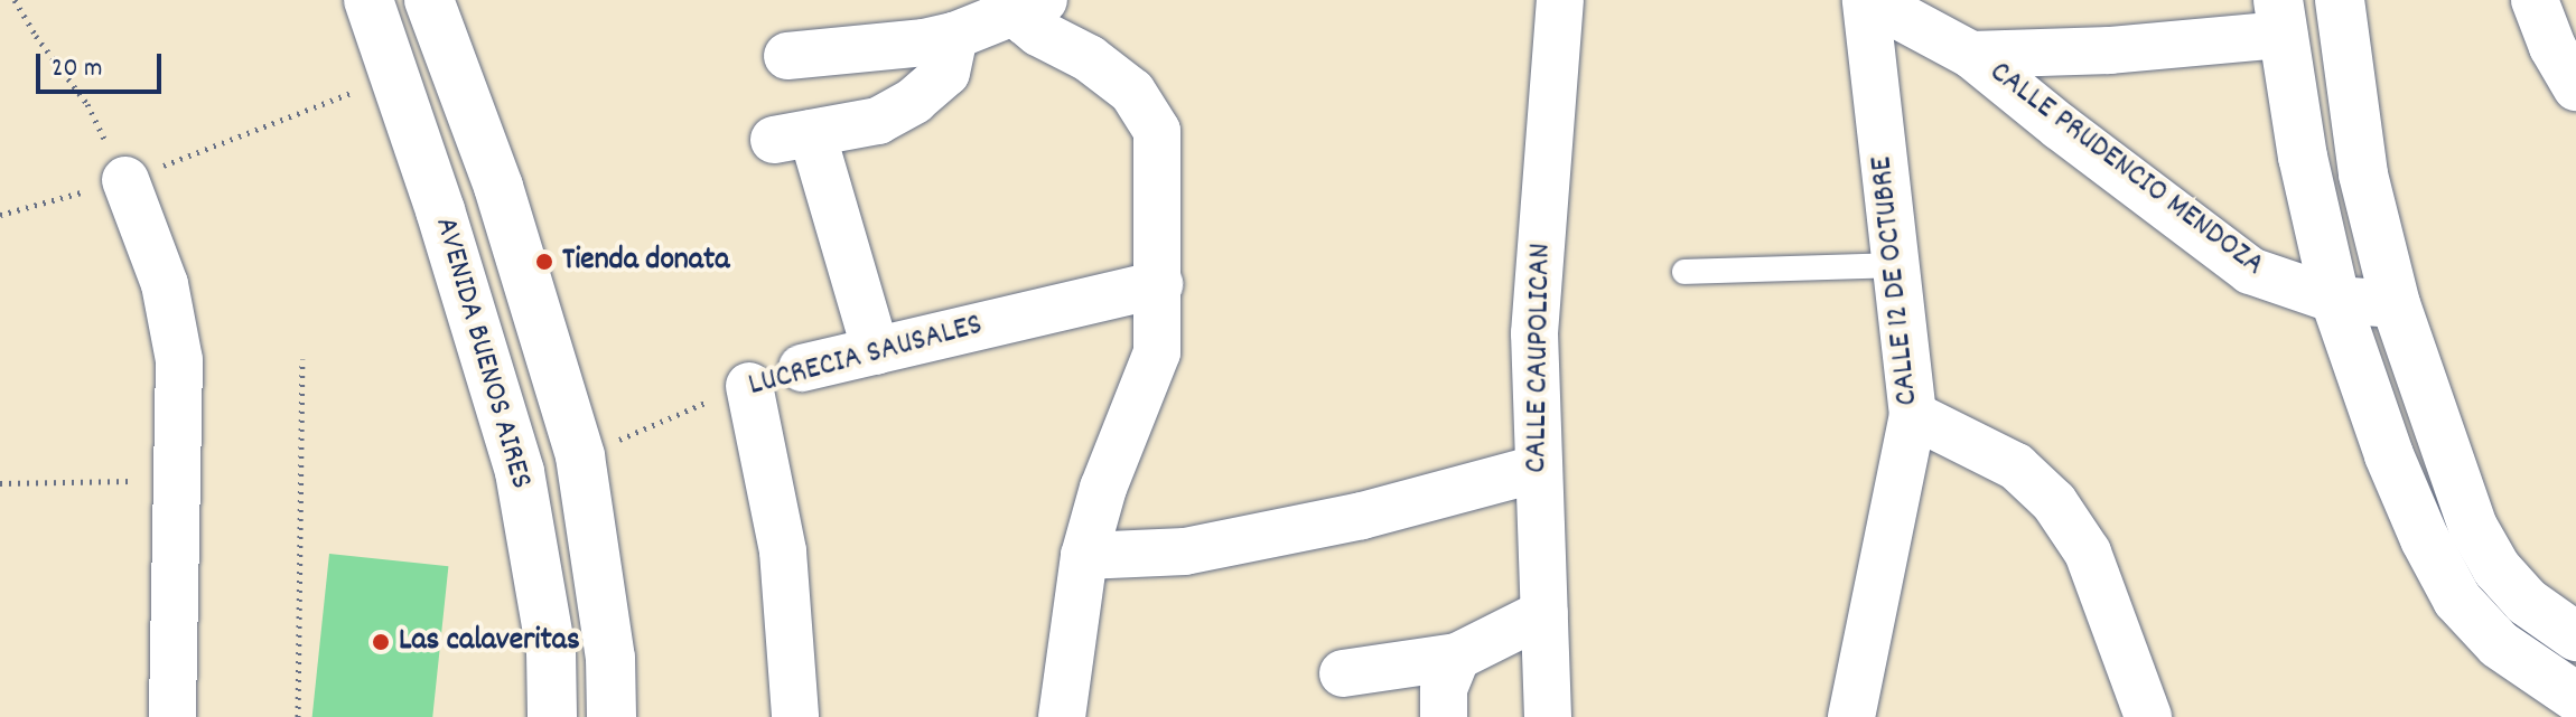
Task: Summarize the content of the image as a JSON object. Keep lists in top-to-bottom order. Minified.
{"streets":{"main road":["AVENIDA BUENOS AIRES"],"street":["CALLE PRUDENCIO MENDOZA","CALLE 12 DE OCTUBRE","LUCRECIA SAUSALES","CALLE CAUPOLICAN"]},"crossings":[["CALLE PRUDENCIO MENDOZA","CALLE 12 DE OCTUBRE"],["AVENIDA BUENOS AIRES","LUCRECIA SAUSALES"]],"places":["Tienda donata","Las calaveritas"],"scale_bar":"20 m"}
